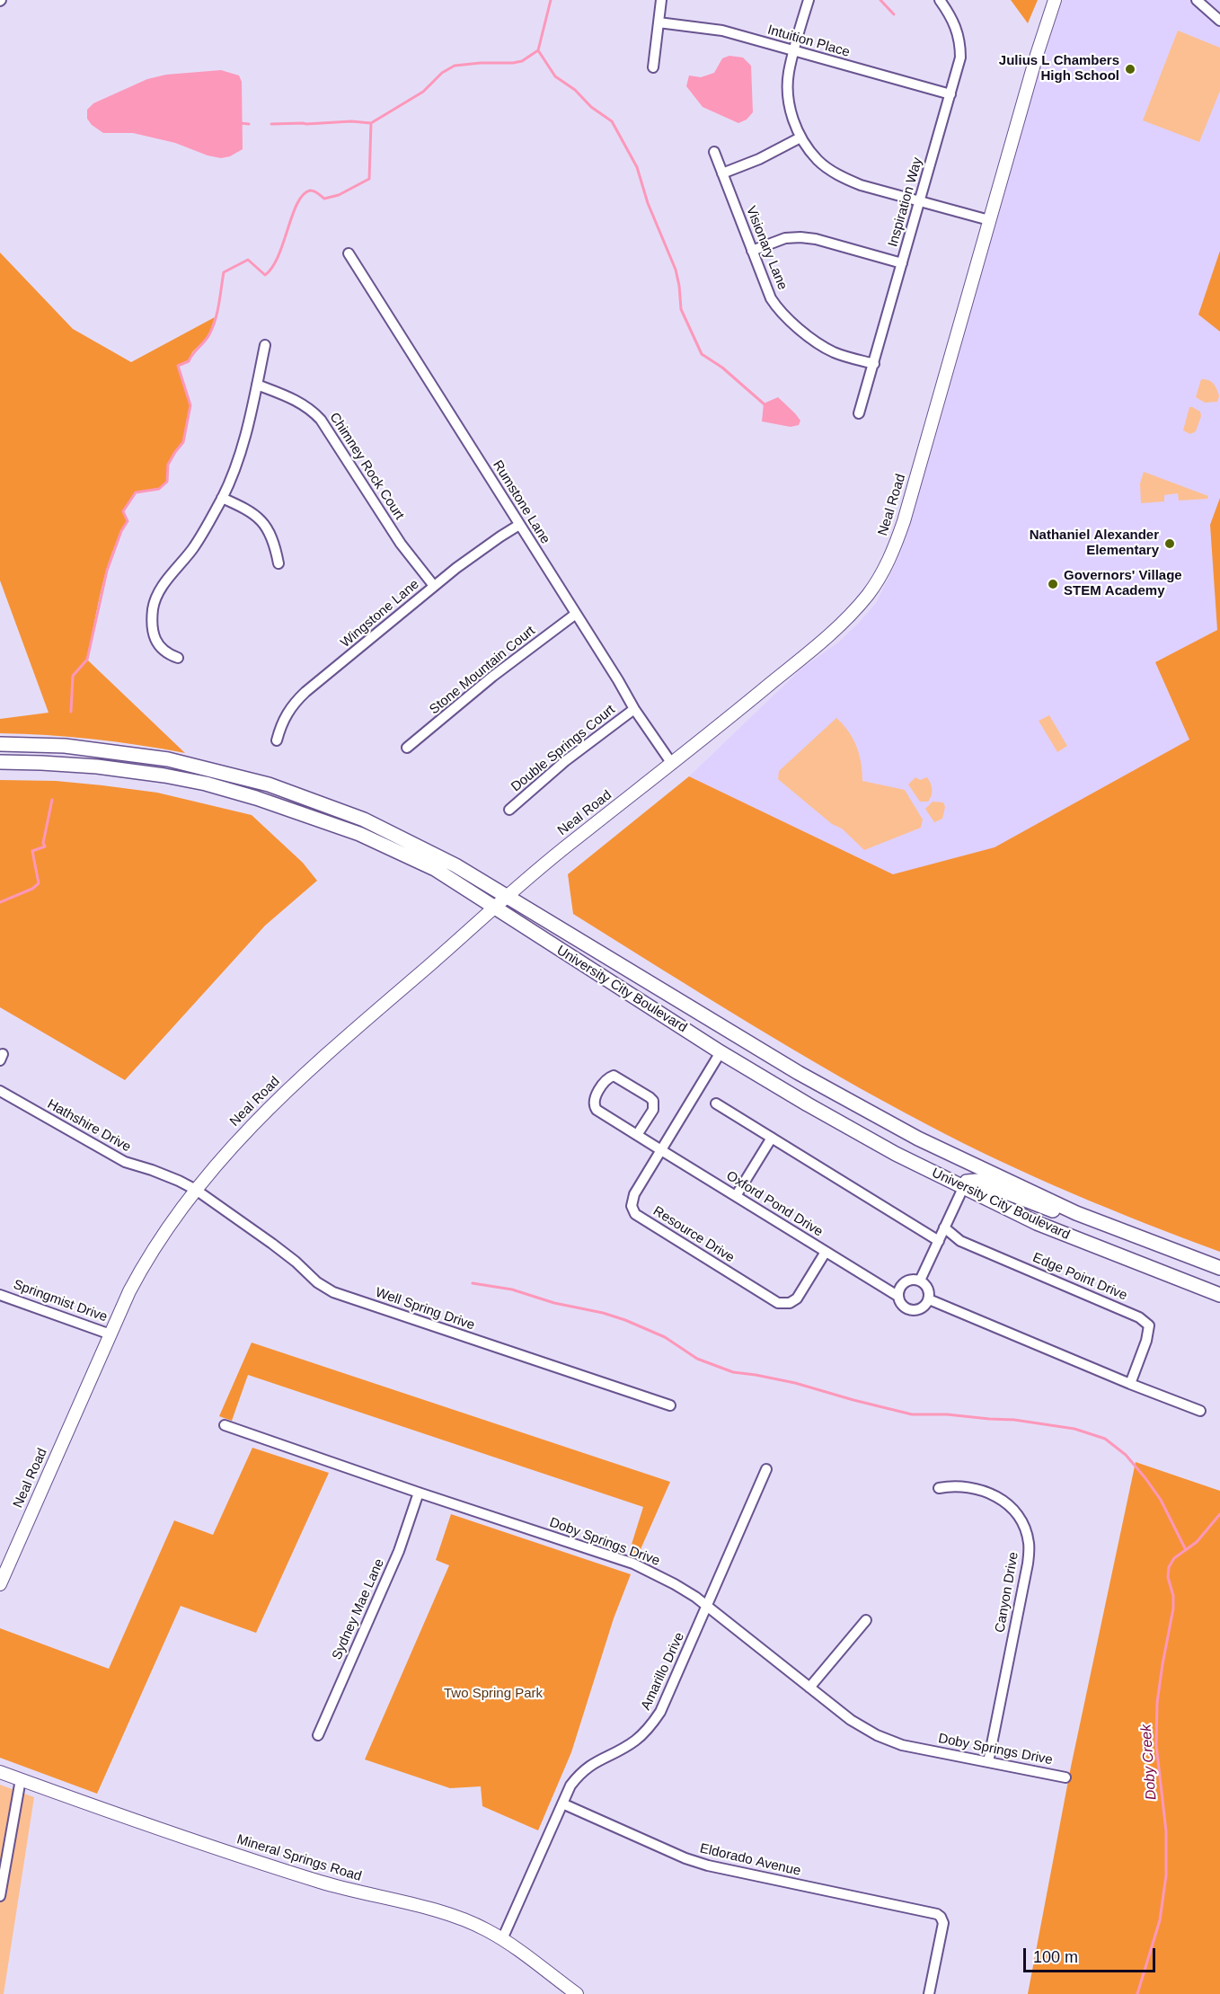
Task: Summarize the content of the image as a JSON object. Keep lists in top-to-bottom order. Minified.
{"streets":{"main road":["University City Boulevard"],"street":["Intuition Place","Inspiration Way","Visionary Lane","Chimney Rock Court","Rumstone Lane","Neal Road","Wingstone Lane","Stone Mountain Court","Double Springs Court","Hathshire Drive","Oxford Pond Drive","Resource Drive","Edge Point Drive","Springmist Drive","Well Spring Drive","Doby Springs Drive","Canyon Drive","Sydney Mae Lane","Amarillo Drive","Mineral Springs Road","Eldorado Avenue"]},"crossings":[["Intuition Place","Inspiration Way"],["Inspiration Way","Visionary Lane"],["Chimney Rock Court","Wingstone Lane"],["Rumstone Lane","Neal Road"],["Rumstone Lane","Wingstone Lane"],["Rumstone Lane","Stone Mountain Court"],["Rumstone Lane","Double Springs Court"],["Neal Road","University City Boulevard"],["Neal Road","Hathshire Drive"],["Neal Road","Springmist Drive"],["Neal Road","Well Spring Drive"],["University City Boulevard","Resource Drive"],["Hathshire Drive","Well Spring Drive"],["Oxford Pond Drive","Resource Drive"],["Doby Springs Drive","Canyon Drive"],["Doby Springs Drive","Sydney Mae Lane"],["Doby Springs Drive","Amarillo Drive"],["Amarillo Drive","Mineral Springs Road"],["Amarillo Drive","Eldorado Avenue"]],"water":["Doby Creek"],"parks":["Two Spring Park"],"places":["Julius L Chambers High School","Nathaniel Alexander Elementary","Governors' Village STEM Academy"],"scale_bar":"100 m"}
